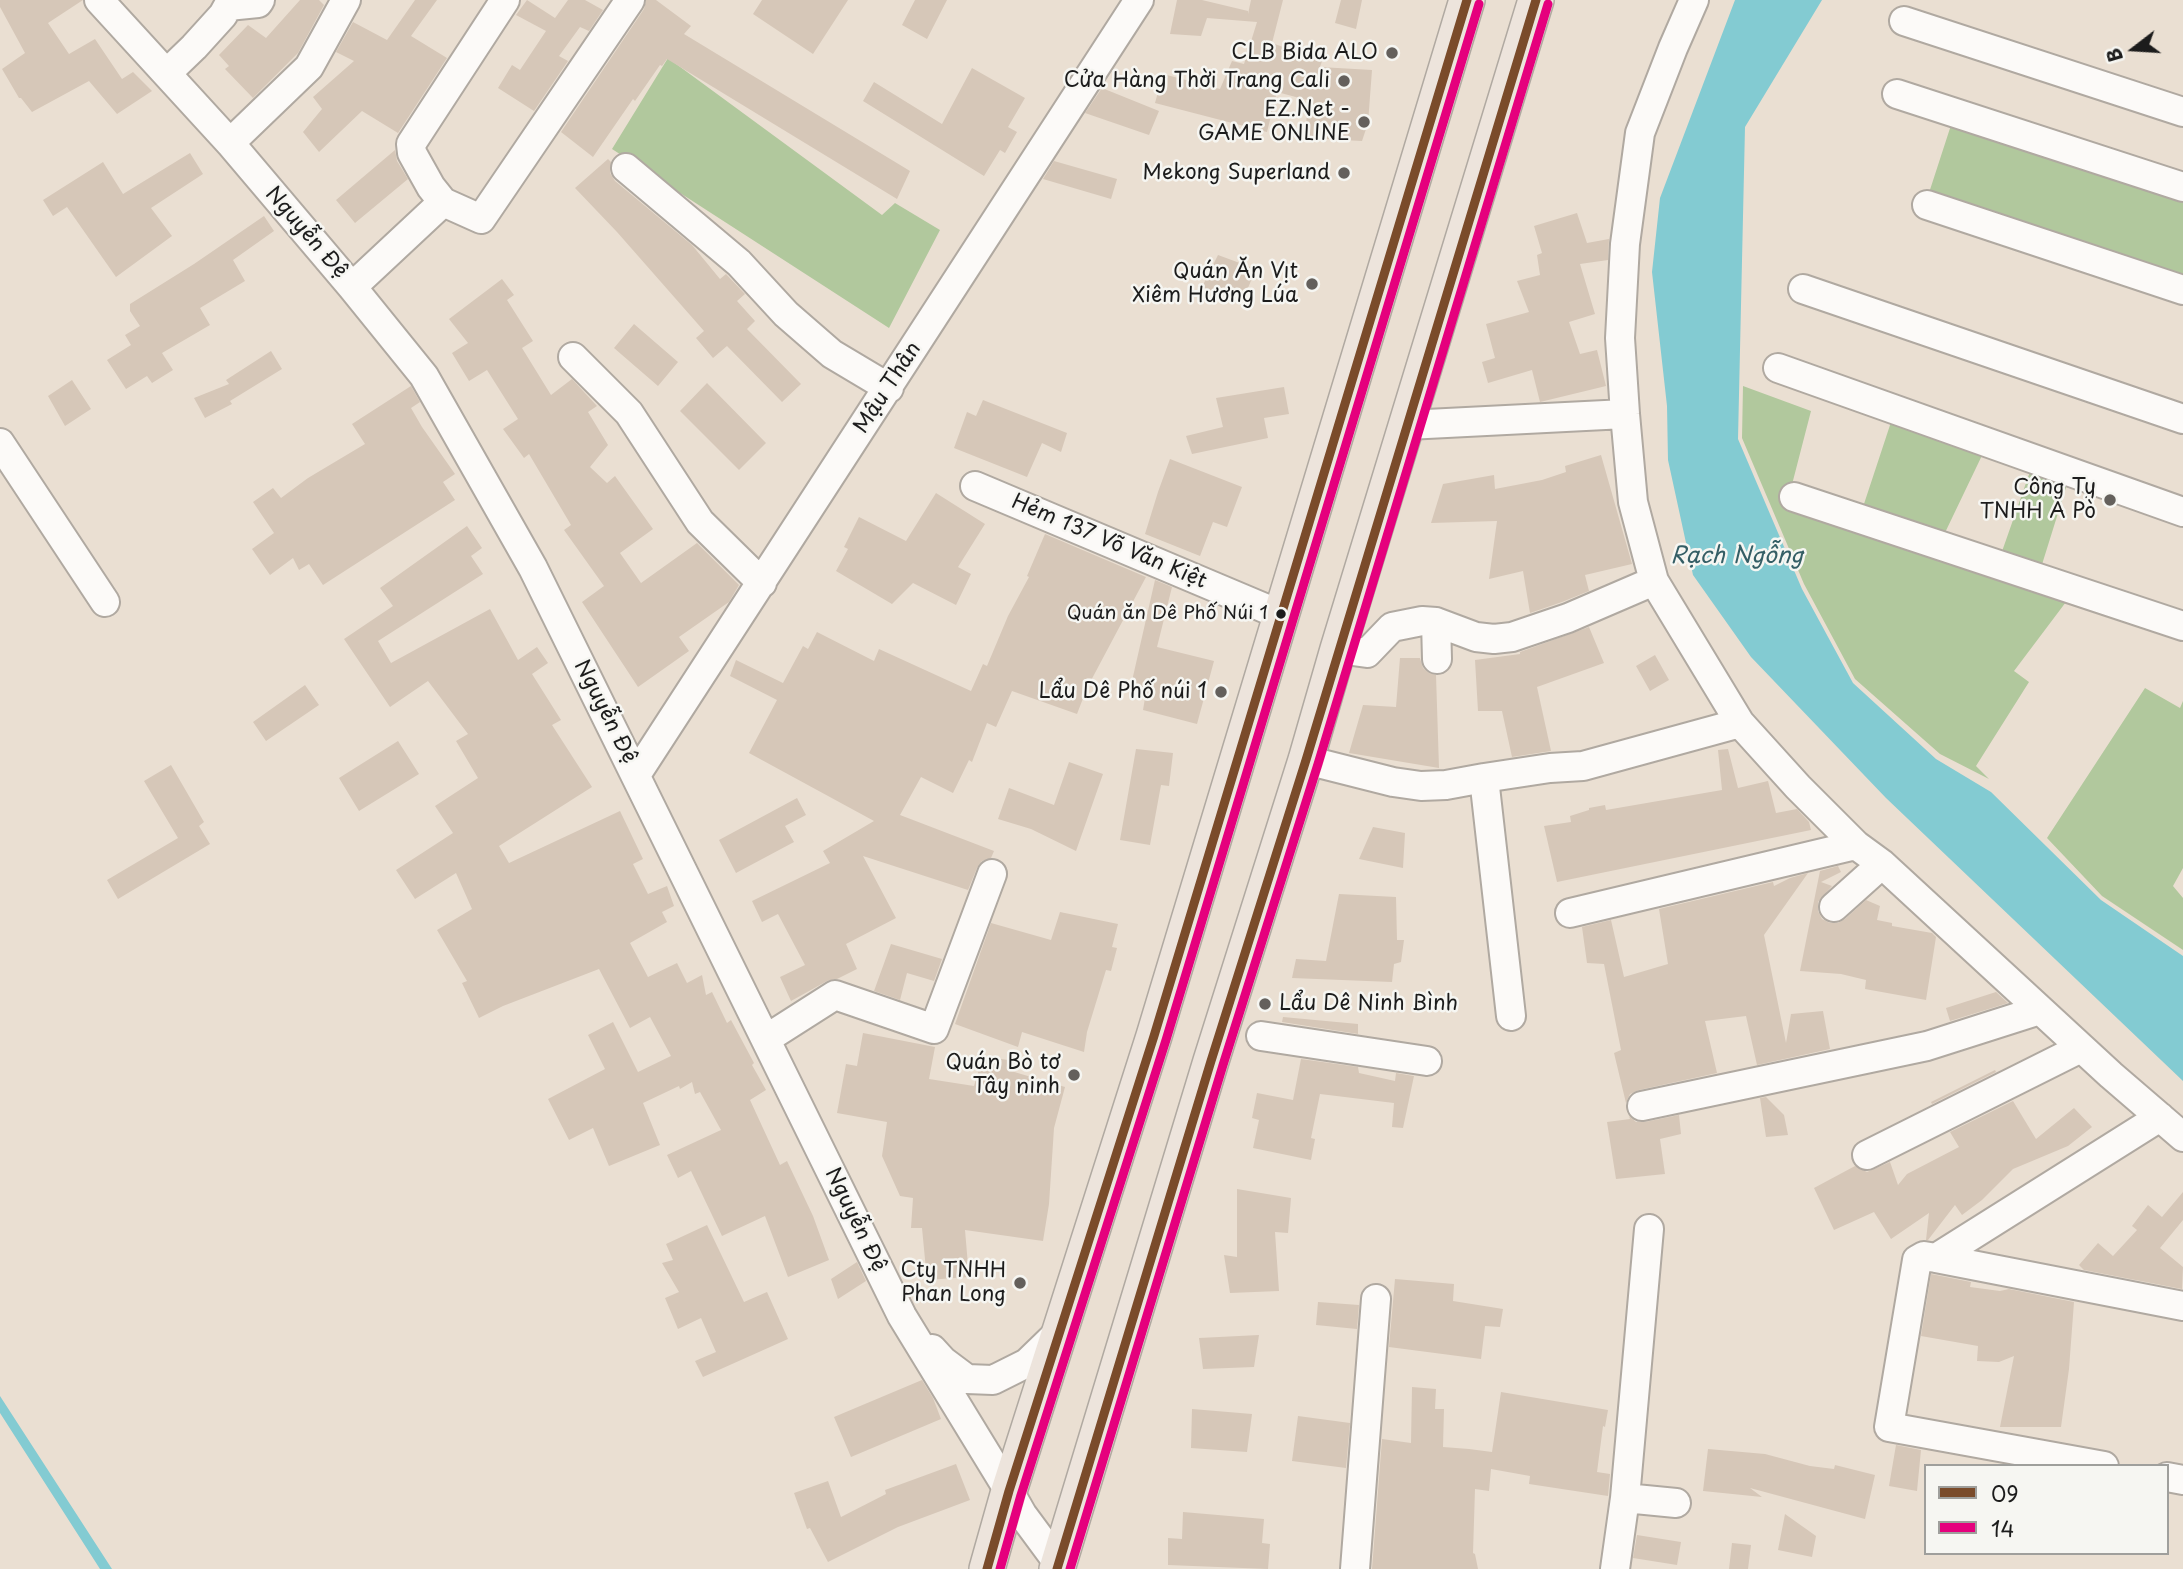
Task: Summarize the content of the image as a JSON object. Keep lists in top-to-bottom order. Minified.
{"streets":{"street":["Nguyễn Đệ","Mậu Thân","Hẻm 137 Võ Văn Kiệt"]},"crossings":[["Nguyễn Đệ","Mậu Thân"]],"water":["Rạch Ngỗng"],"places":["CLB Bida ALO","Cửa Hàng Thời Trang Cali","EZ.Net - GAME ONLINE","Mekong Superland","Quán Ăn Vịt Xiêm Hương Lúa","Công Ty TNHH A Pò","Quán ăn Dê Phố Núi 1","Lẩu Dê Phố núi 1","Lẩu Dê Ninh Bình","Quán Bò tơ Tây ninh","Cty TNHH Phan Long"],"lines":["transit line 09","transit line 14"],"legend":["09","14"],"north":"left"}
